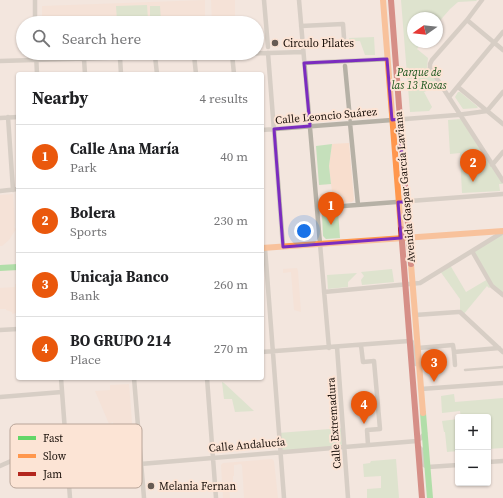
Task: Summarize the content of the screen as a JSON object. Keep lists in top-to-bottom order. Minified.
{"streets":{"main road":["Avenida Gaspar García Laviana"],"street":["Calle Leoncio Suárez","Calle Extremadura","Calle Andalucía"]},"crossings":[["Calle Leoncio Suárez","Avenida Gaspar García Laviana"],["Avenida Gaspar García Laviana","Calle Andalucía"],["Calle Extremadura","Calle Andalucía"]],"parks":["Parque de las 13 Rosas"],"places":["Circulo Pilates","Melania Fernan"],"legend":["Fast","Slow","Jam"],"north":"left","page":{"search":"Search here","heading":["Nearby","4 results"],"list":[{"mark":"1","name":"Calle Ana María","note":"Park","value":"40 m"},{"mark":"2","name":"Bolera","note":"Sports","value":"230 m"},{"mark":"3","name":"Unicaja Banco","note":"Bank","value":"260 m"},{"mark":"4","name":"BO GRUPO 214","note":"Place","value":"270 m"}],"pins":["2","1","3","4"],"map_buttons":["+","−"]}}
